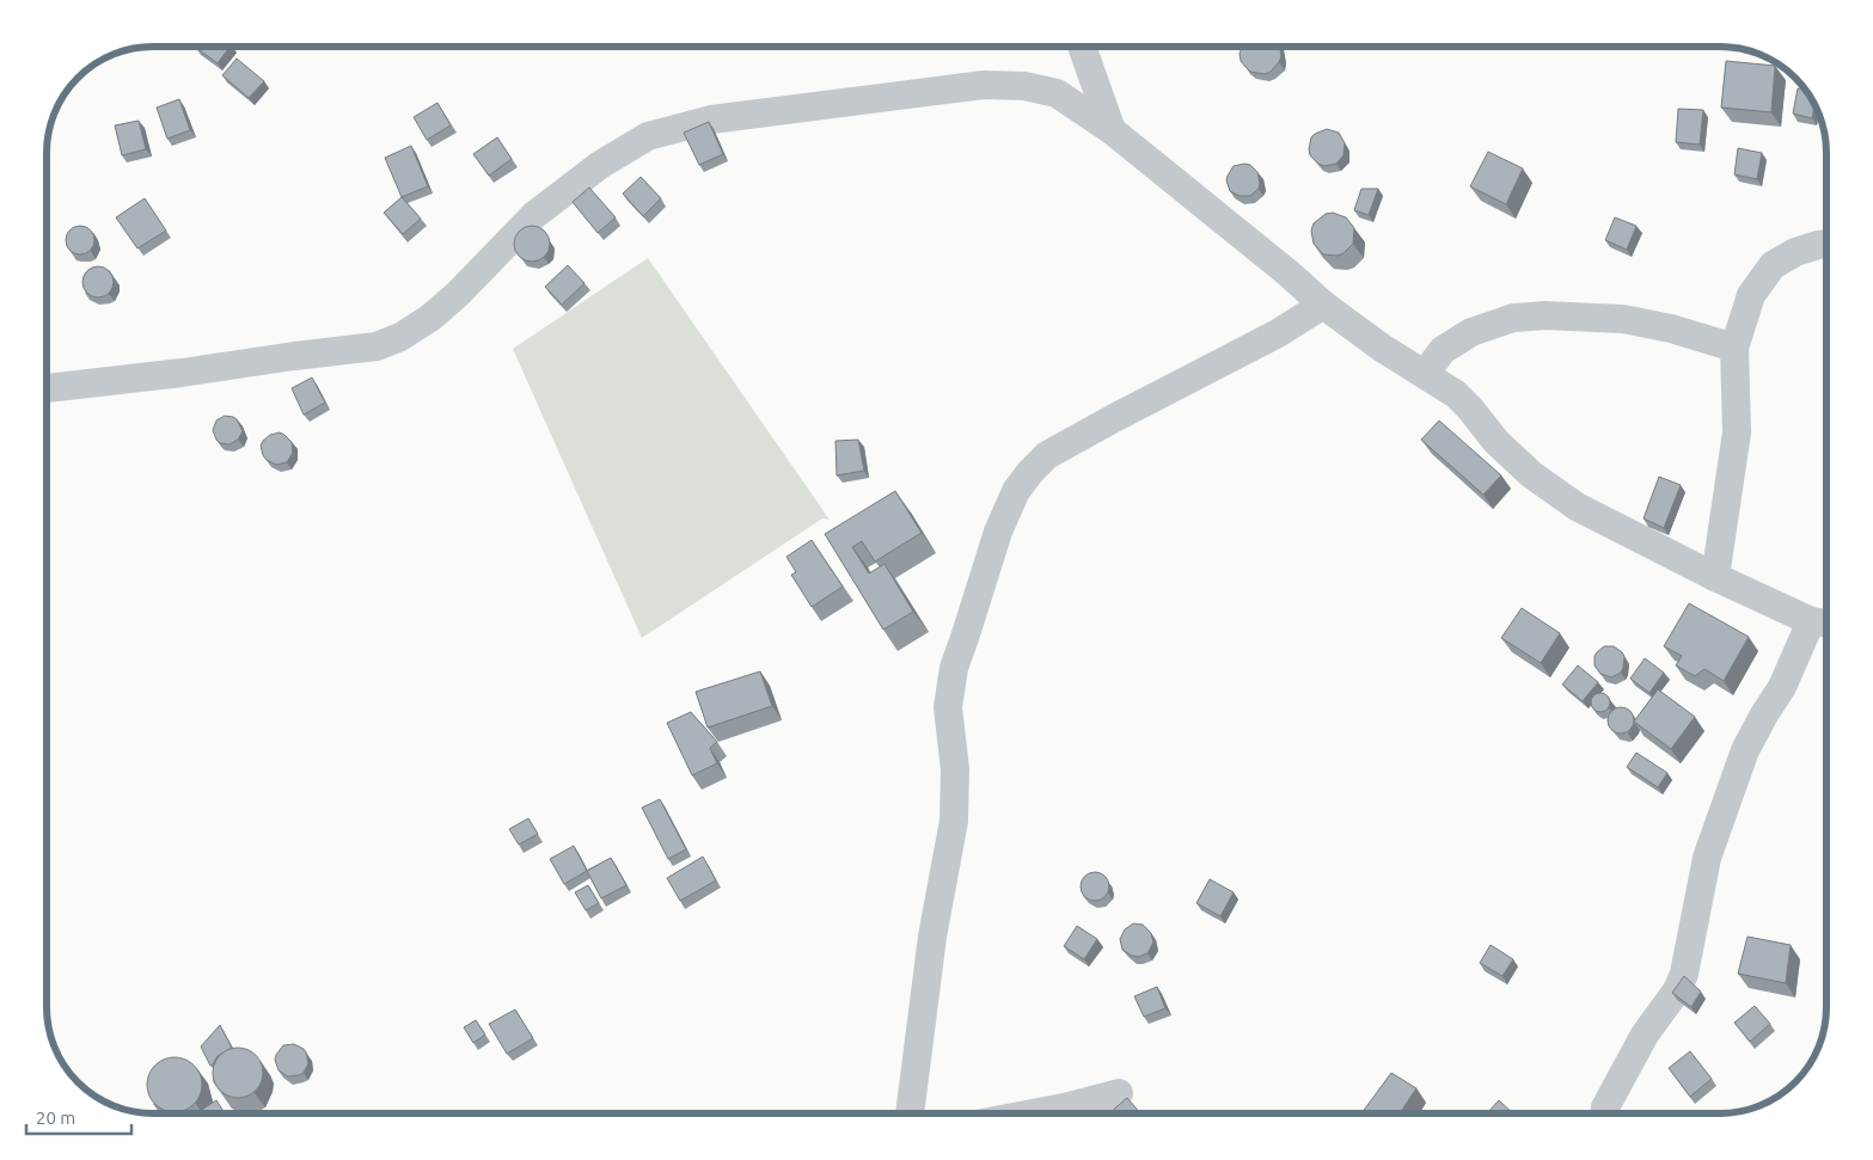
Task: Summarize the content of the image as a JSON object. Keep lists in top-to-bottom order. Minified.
{"scale_bar":"20 m"}
